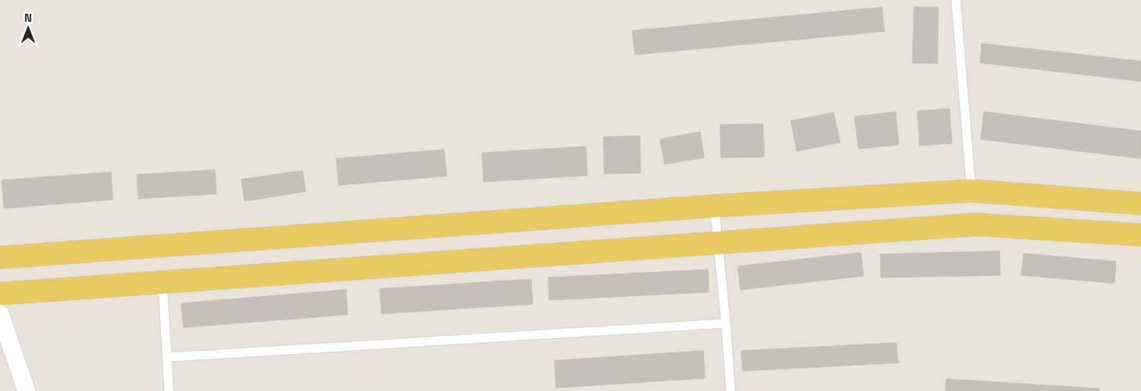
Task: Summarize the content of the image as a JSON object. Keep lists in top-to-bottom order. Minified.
{"north":"top"}
